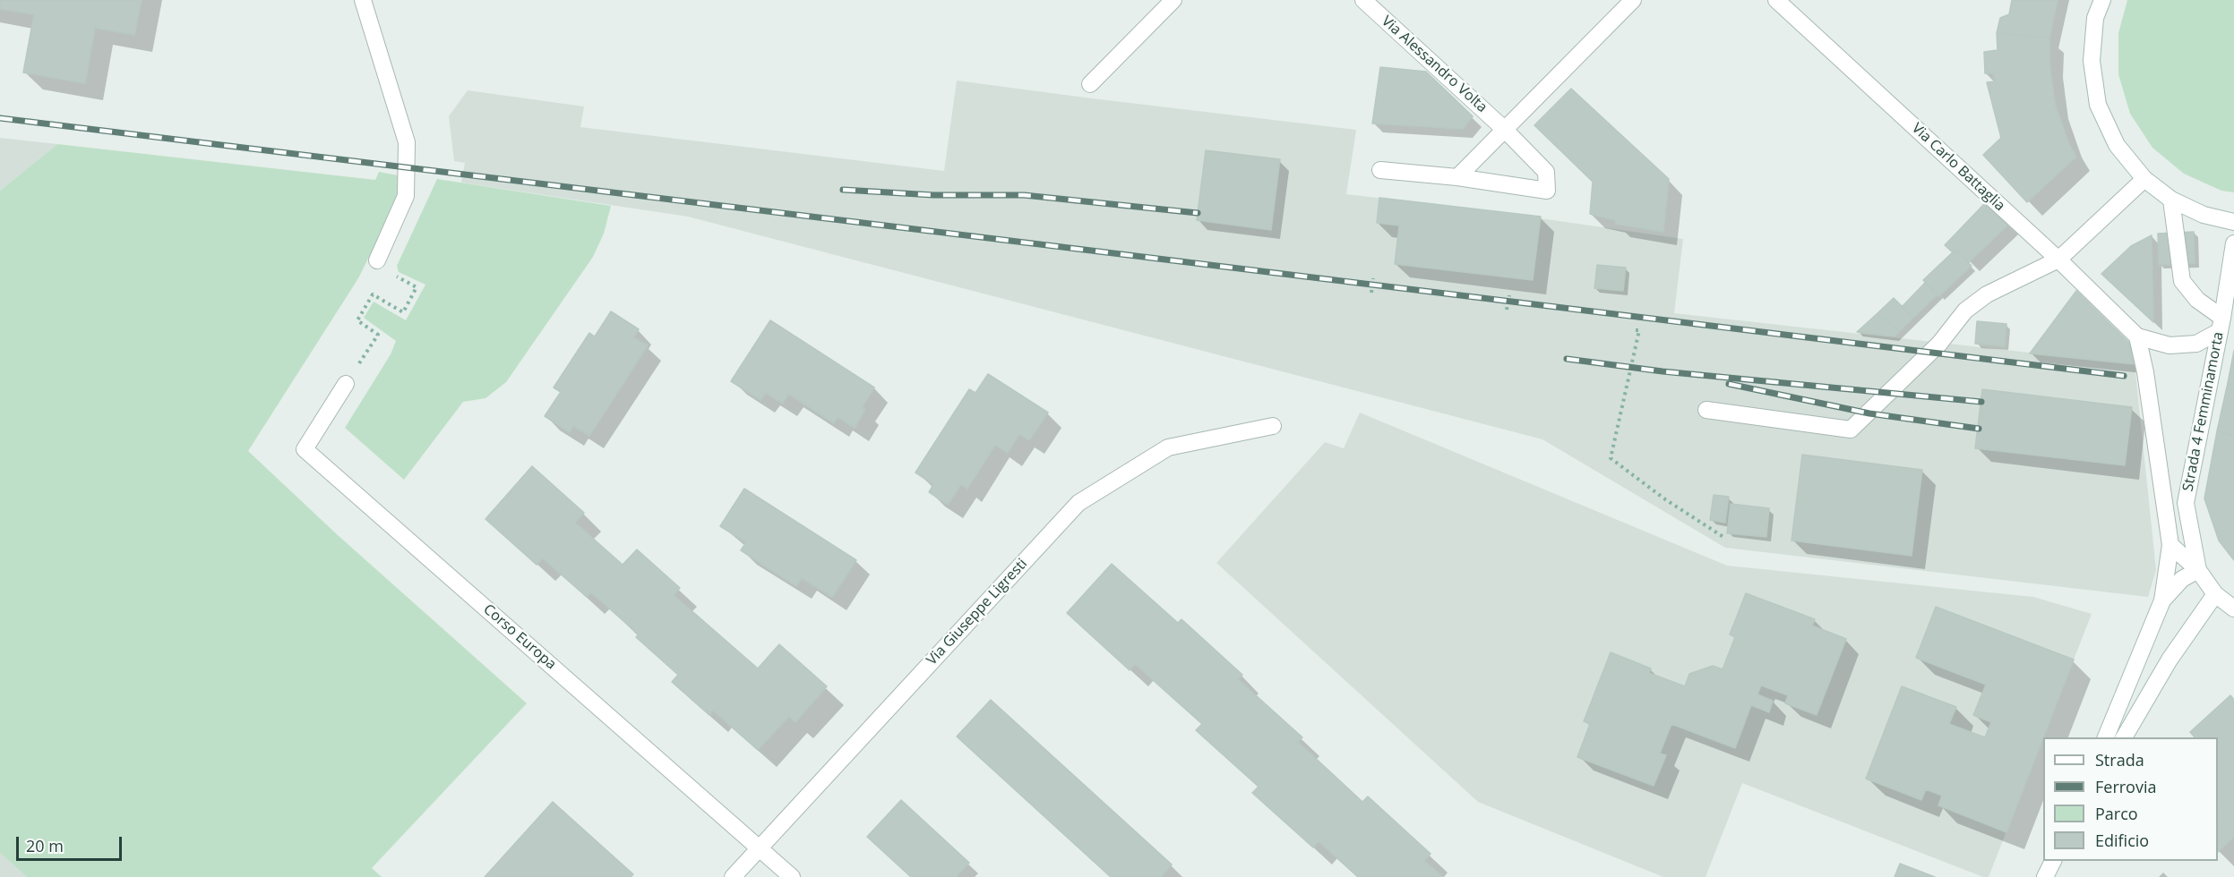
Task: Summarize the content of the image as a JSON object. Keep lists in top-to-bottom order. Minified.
{"streets":{"street":["Via Alessandro Volta","Via Carlo Battaglia","Strada 4 Femminamorta","Via Giuseppe Ligresti","Corso Europa"]},"crossings":[["Via Giuseppe Ligresti","Corso Europa"]],"legend":["Strada","Ferrovia","Parco","Edificio"],"scale_bar":"20 m"}
